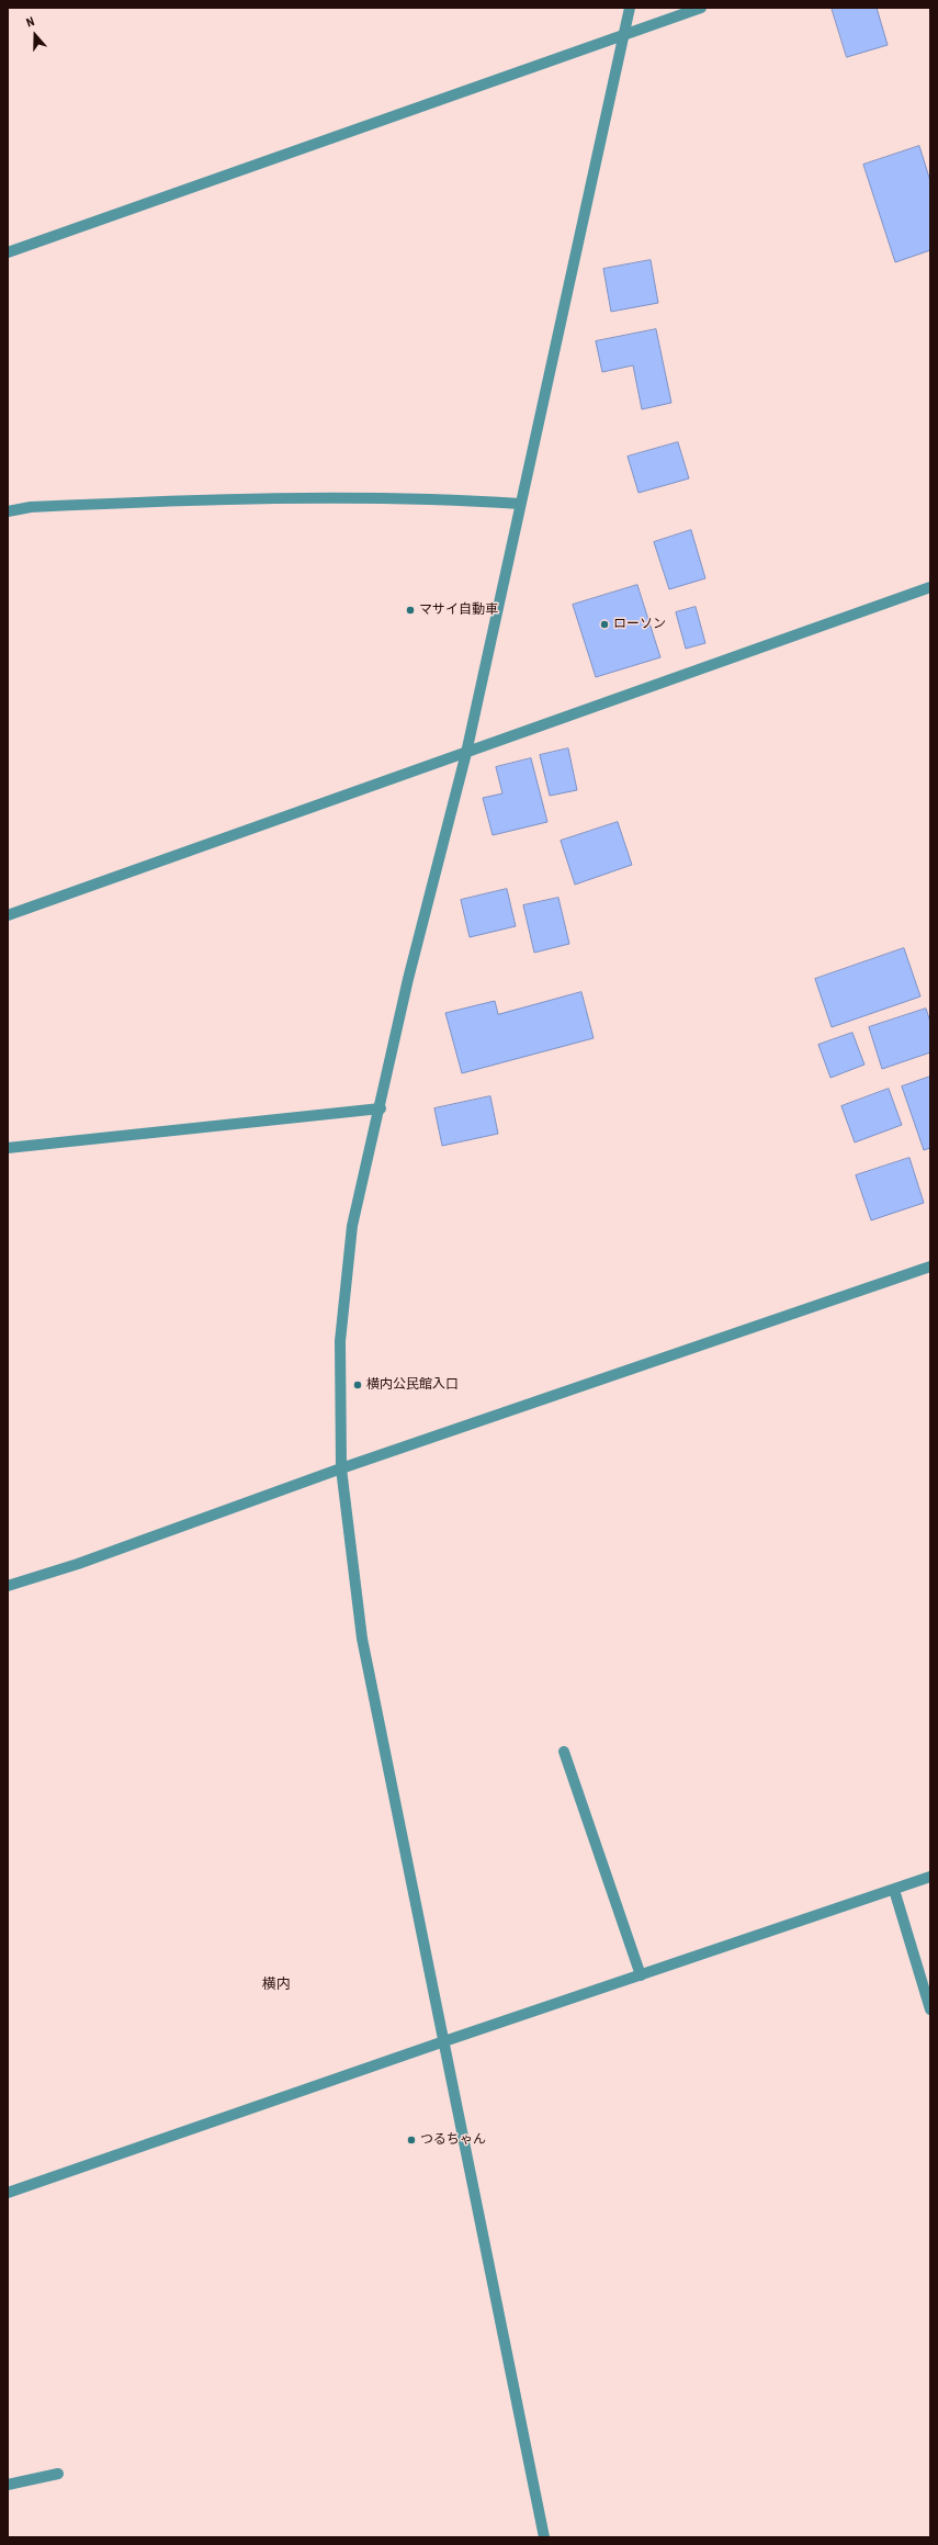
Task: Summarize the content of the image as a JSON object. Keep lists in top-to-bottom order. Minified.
{"districts":["横内"],"places":["マサイ自動車","ローソン","横内公民館入口","つるちゃん"],"north":"top"}
